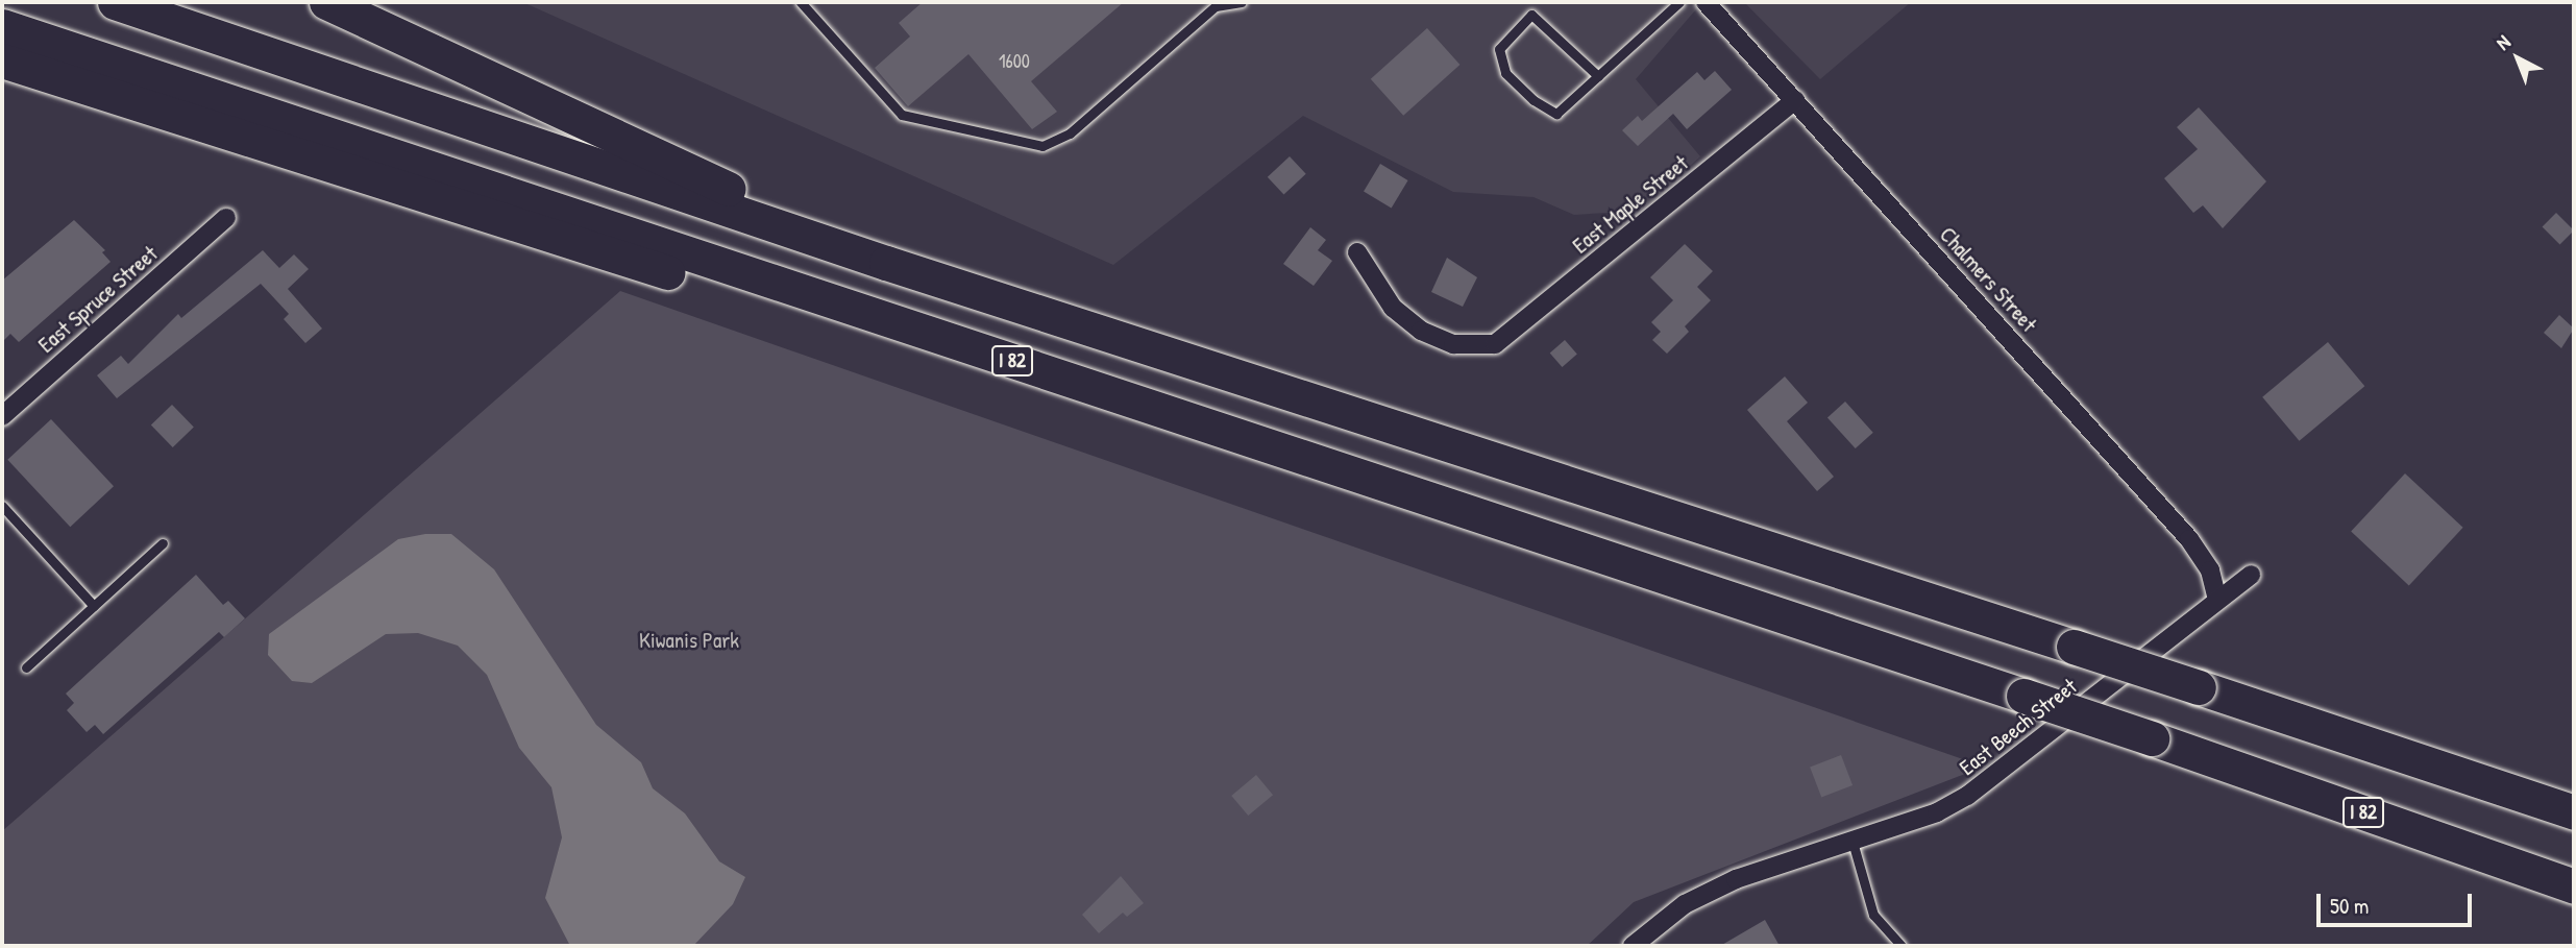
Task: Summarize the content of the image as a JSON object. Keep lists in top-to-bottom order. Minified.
{"streets":{"highway":["I 82"],"street":["East Maple Street","Chalmers Street","East Spruce Street","East Beech Street"]},"crossings":[["East Maple Street","Chalmers Street"],["Chalmers Street","East Beech Street"]],"parks":["Kiwanis Park"],"house_numbers":["1600"],"scale_bar":"50 m","north":"top left"}
